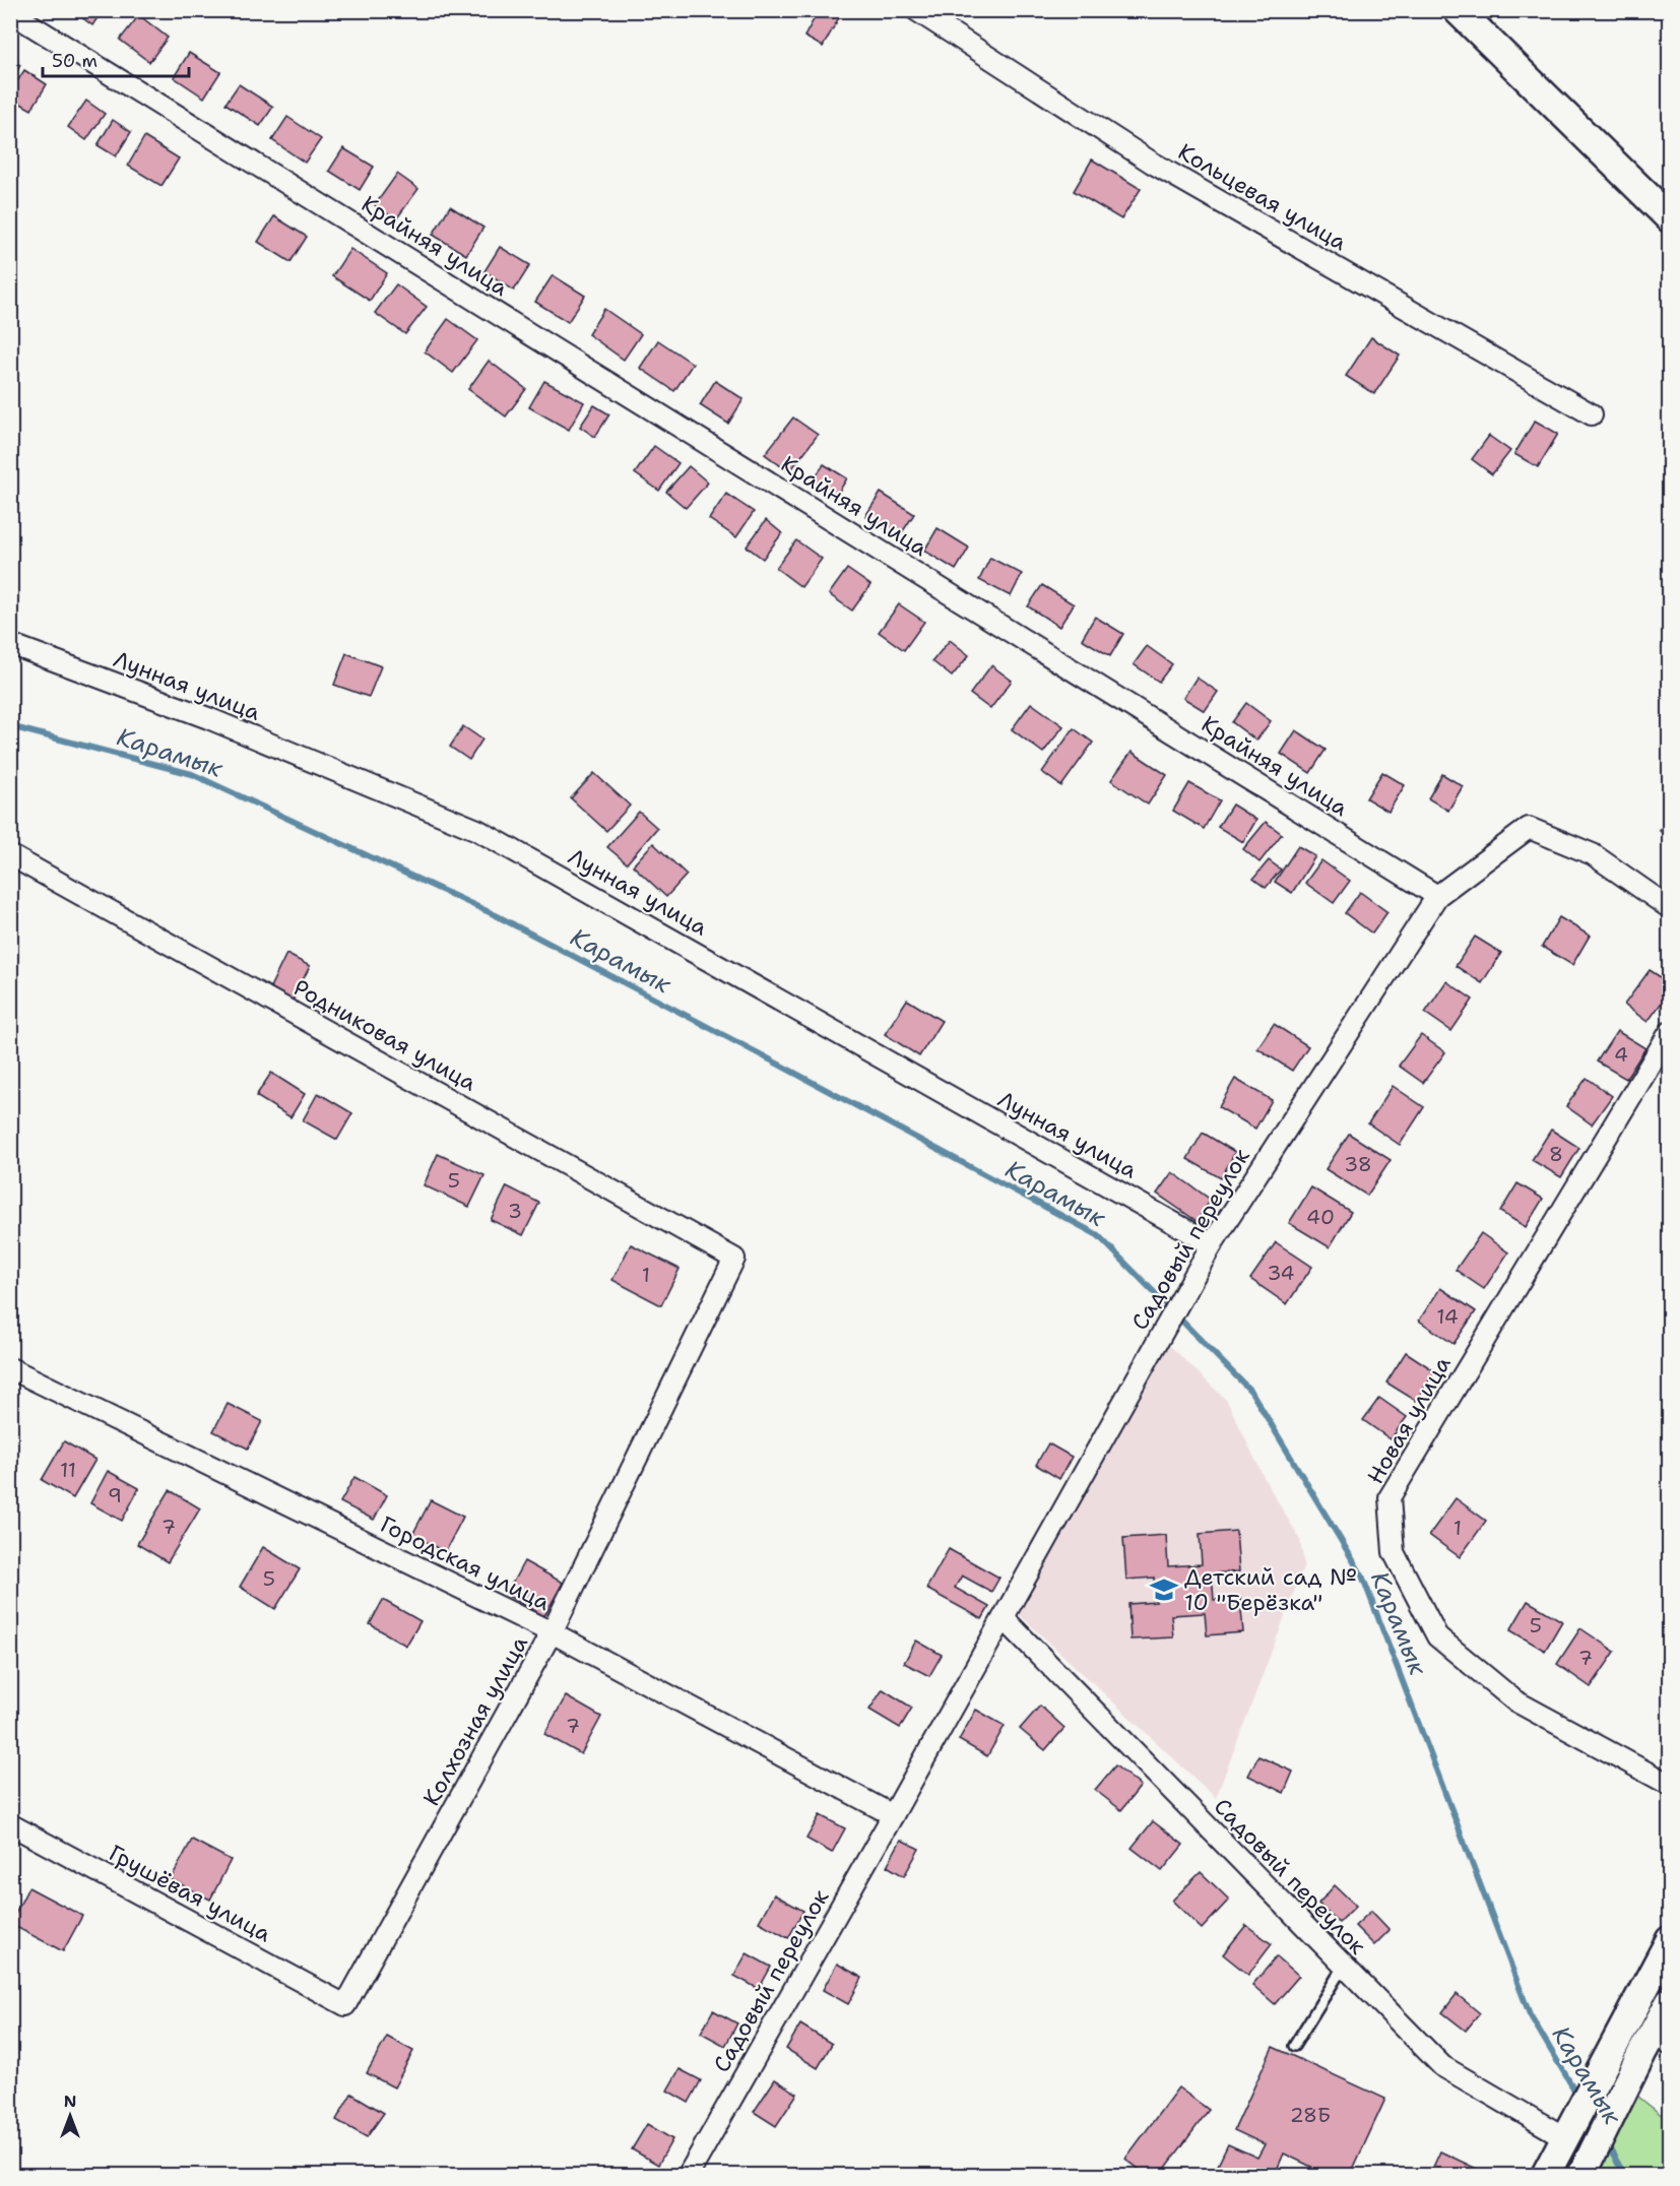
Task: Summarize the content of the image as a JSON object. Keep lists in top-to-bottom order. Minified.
{"streets":{"street":["Кольцевая улица","Крайняя улица","Лунная улица","Родниковая улица","Садовый переулок","Новая улица","Городская улица","Колхозная улица","Грушёвая улица"]},"crossings":[["Крайняя улица","Садовый переулок"],["Лунная улица","Садовый переулок"],["Родниковая улица","Колхозная улица"],["Садовый переулок","Городская улица"],["Городская улица","Колхозная улица"],["Колхозная улица","Грушёвая улица"]],"water":["Карамык"],"places":{"school or university":["Детский сад № 10 \"Берёзка\""]},"house_numbers":["4","8","38","5","3","40","34","1","14","11","9","7","1","5","5","7","7","28Б"],"scale_bar":"50 m","north":"top"}
